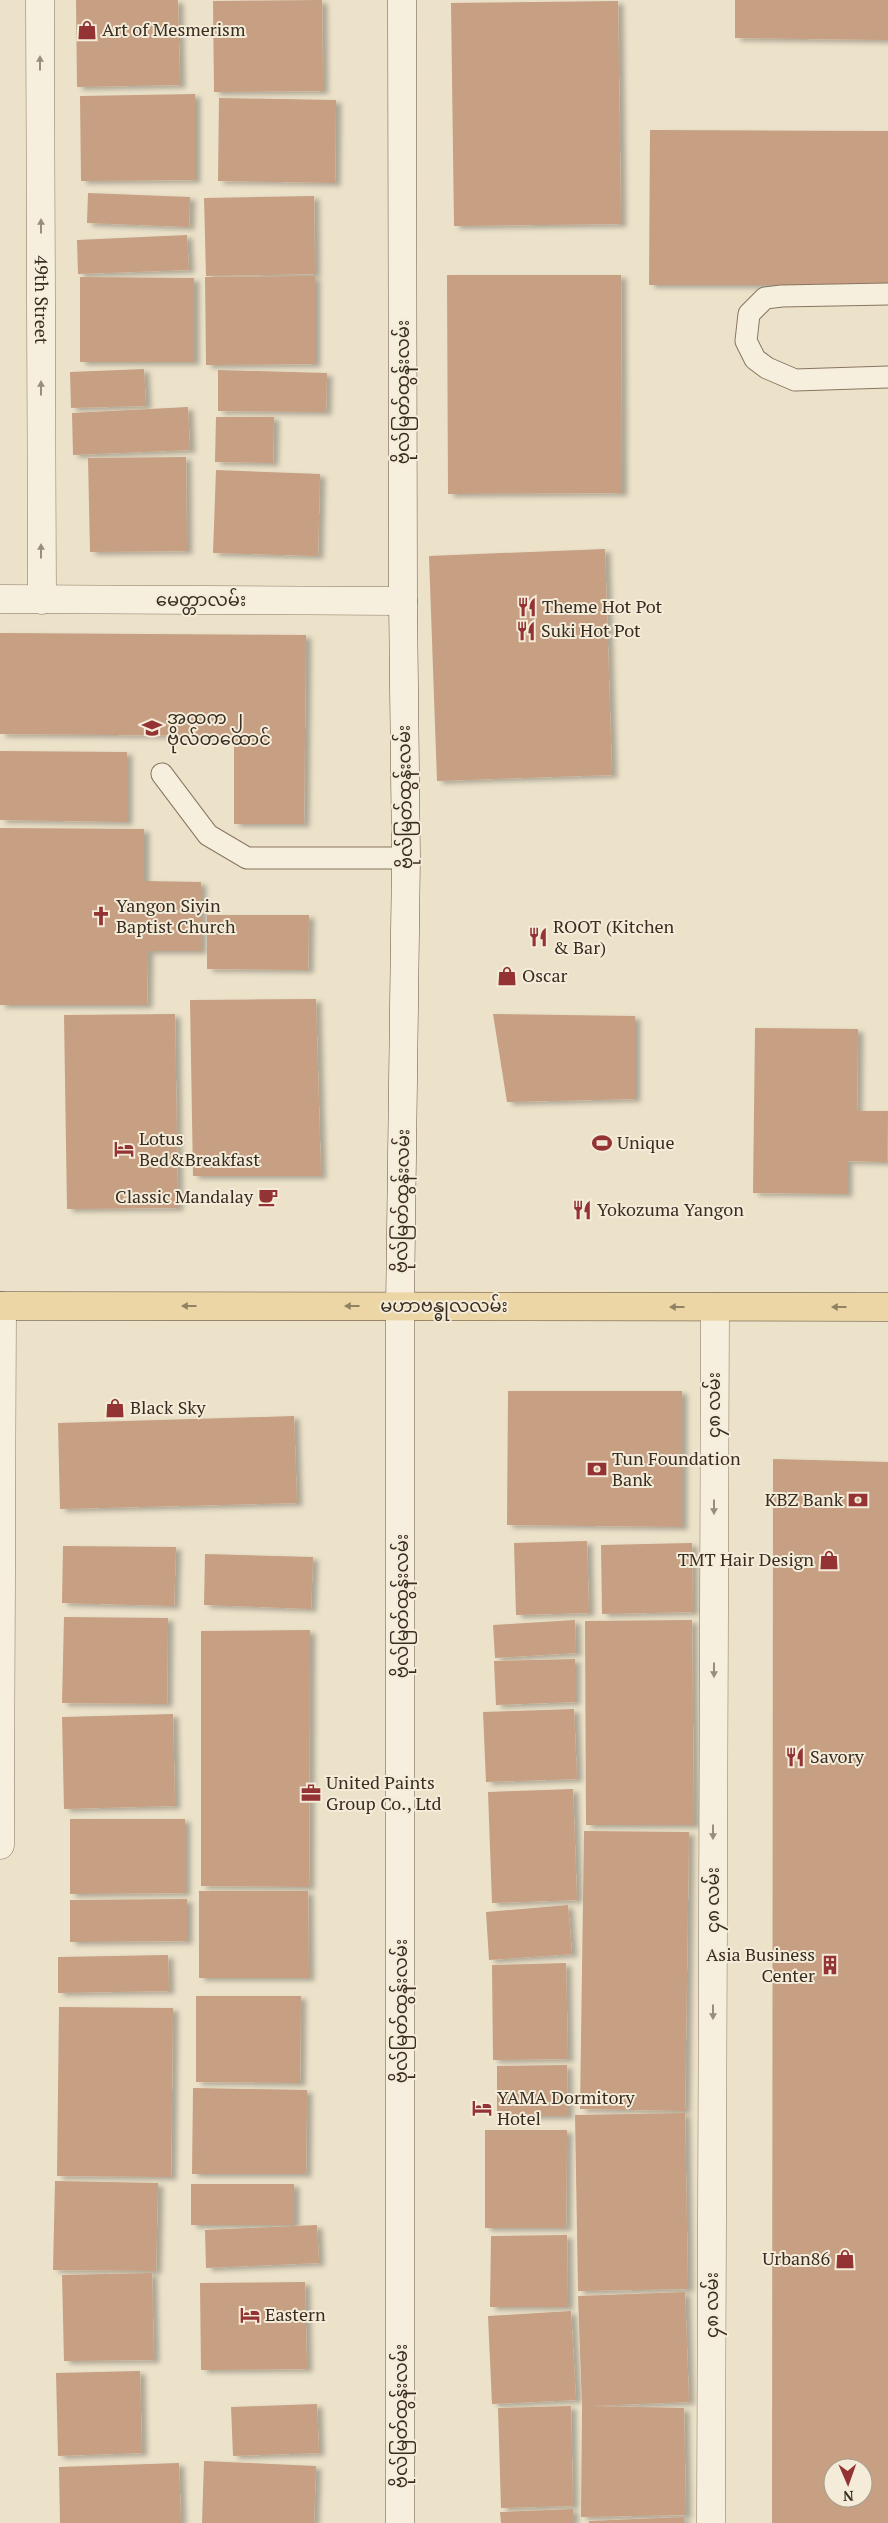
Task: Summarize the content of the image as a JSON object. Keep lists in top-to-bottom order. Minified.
{"streets":{"main road":["မဟာဗန္ဓုလလမ်း"],"street":["49th Street","ဗိုလ်မြတ်ထွန်းလမ်း","မေတ္တာလမ်း","၄၈ လမ်း"]},"crossings":[["49th Street","မေတ္တာလမ်း"],["ဗိုလ်မြတ်ထွန်းလမ်း","မေတ္တာလမ်း"],["ဗိုလ်မြတ်ထွန်းလမ်း","မဟာဗန္ဓုလလမ်း"],["မဟာဗန္ဓုလလမ်း","၄၈ လမ်း"]],"one_way":["49th Street","မဟာဗန္ဓုလလမ်း","၄၈ လမ်း"],"places":{"shop":["Art of Mesmerism","Oscar","Black Sky","TMT Hair Design","Urban86"],"restaurant":["Theme Hot Pot","Suki Hot Pot","ROOT (Kitchen & Bar)","Yokozuma Yangon","Savory"],"school or university":["အထက ၂ ဗိုလ်တထောင်"],"church":["Yangon Siyin Baptist Church"],"sports":["Unique"],"hotel":["Lotus Bed&Breakfast","YAMA Dormitory Hotel","Eastern"],"cafe":["Classic Mandalay"],"bank":["Tun Foundation Bank","KBZ Bank"],"office":["United Paints Group Co., Ltd"],"building":["Asia Business Center"]},"north":"bottom"}
